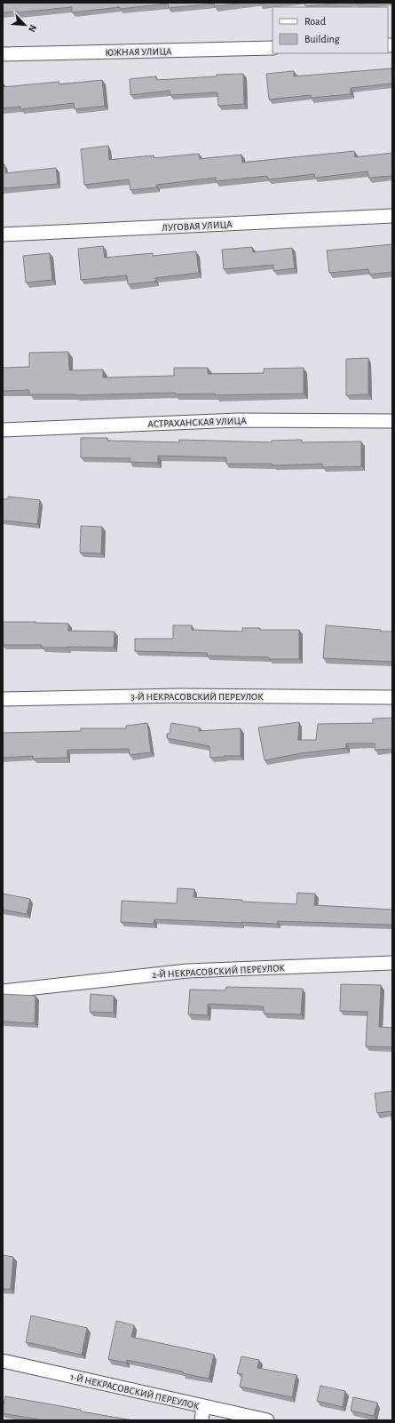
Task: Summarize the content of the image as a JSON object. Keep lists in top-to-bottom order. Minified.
{"streets":{"street":["ЮЖНАЯ УЛИЦА","ЛУГОВАЯ УЛИЦА","АСТРАХАНСКАЯ УЛИЦА","3-Й НЕКРАСОВСКИЙ ПЕРЕУЛОК","2-Й НЕКРАСОВСКИЙ ПЕРЕУЛОК","1-Й НЕКРАСОВСКИЙ ПЕРЕУЛОК"]},"legend":["Road","Building"],"north":"bottom right"}
